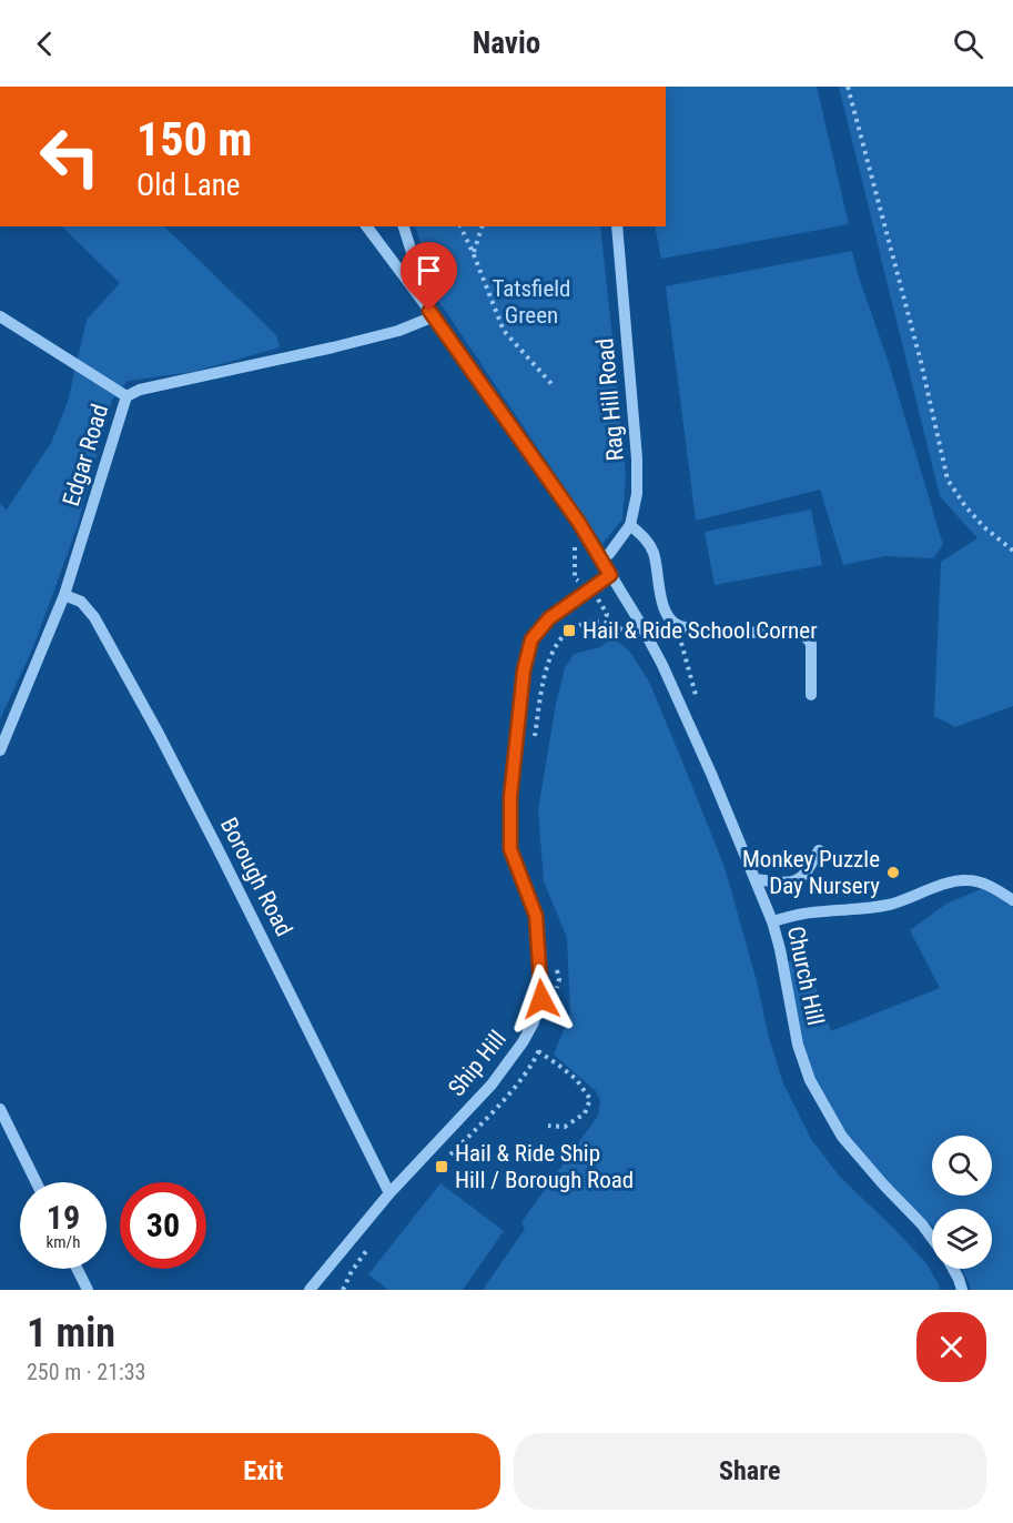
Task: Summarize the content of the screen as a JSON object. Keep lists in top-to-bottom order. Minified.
{"streets":{"street":["Rag Hill Road","Edgar Road","Borough Road","Church Hill","Ship Hill"]},"crossings":[["Rag Hill Road","Church Hill"],["Edgar Road","Borough Road"],["Edgar Road","Church Hill"],["Borough Road","Ship Hill"],["Church Hill","Ship Hill"]],"parks":["Tatsfield Green"],"places":{"transit":["Hail & Ride School Corner","Hail & Ride Ship Hill / Borough Road"],"other":["Monkey Puzzle Day Nursery"]},"page":{"header":"Navio","turn":["150 m","Old Lane"],"speed":"19 km/h","limit":"30","heading":["1 min","250 m · 21:33"],"buttons":["Exit","Share"]}}
